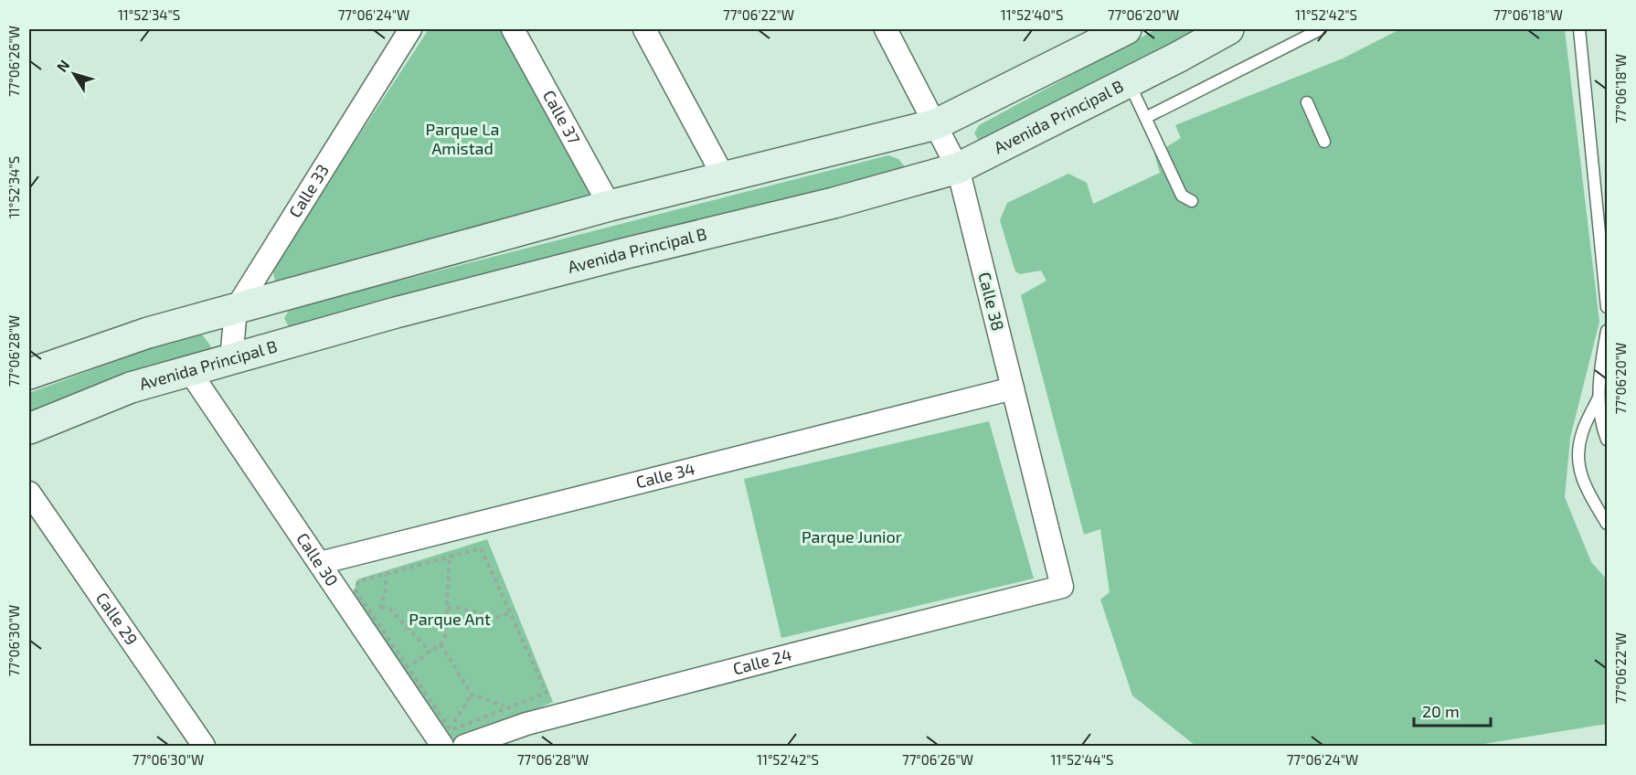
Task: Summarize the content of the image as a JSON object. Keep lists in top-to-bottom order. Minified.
{"streets":{"main road":["Avenida Principal B"],"street":["Calle 37","Calle 33","Calle 38","Calle 34","Calle 30","Calle 29","Calle 24"]},"crossings":[["Avenida Principal B","Calle 33"],["Avenida Principal B","Calle 38"],["Avenida Principal B","Calle 30"],["Calle 38","Calle 34"],["Calle 38","Calle 24"],["Calle 34","Calle 30"]],"parks":["Parque La Amistad","Parque Junior","Parque Ant"],"scale_bar":"20 m","north":"top left","coordinates":["11°52'34\"S","77°06'24\"W","77°06'22\"W","11°52'40\"S","77°06'20\"W","11°52'42\"S","77°06'18\"W","77°06'26\"W","77°06'28\"W","77°06'30\"W","11°52'44\"S"]}
